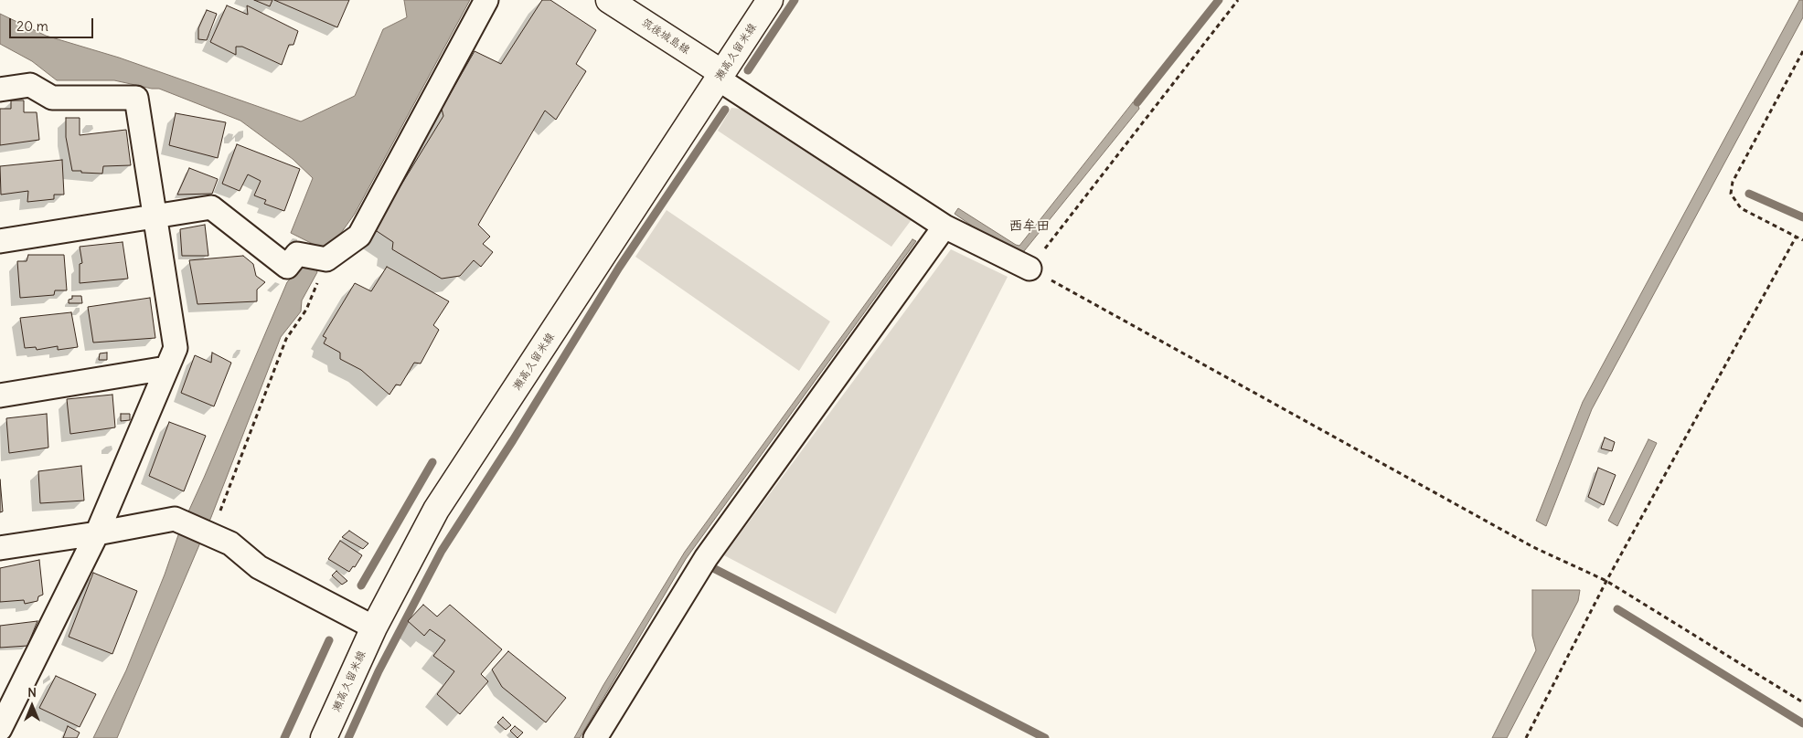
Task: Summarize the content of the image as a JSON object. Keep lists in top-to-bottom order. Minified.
{"streets":{"main road":["筑後城島線","瀬高久留米線"]},"crossings":[["筑後城島線","瀬高久留米線"]],"districts":["西牟田"],"scale_bar":"20 m","north":"top"}
